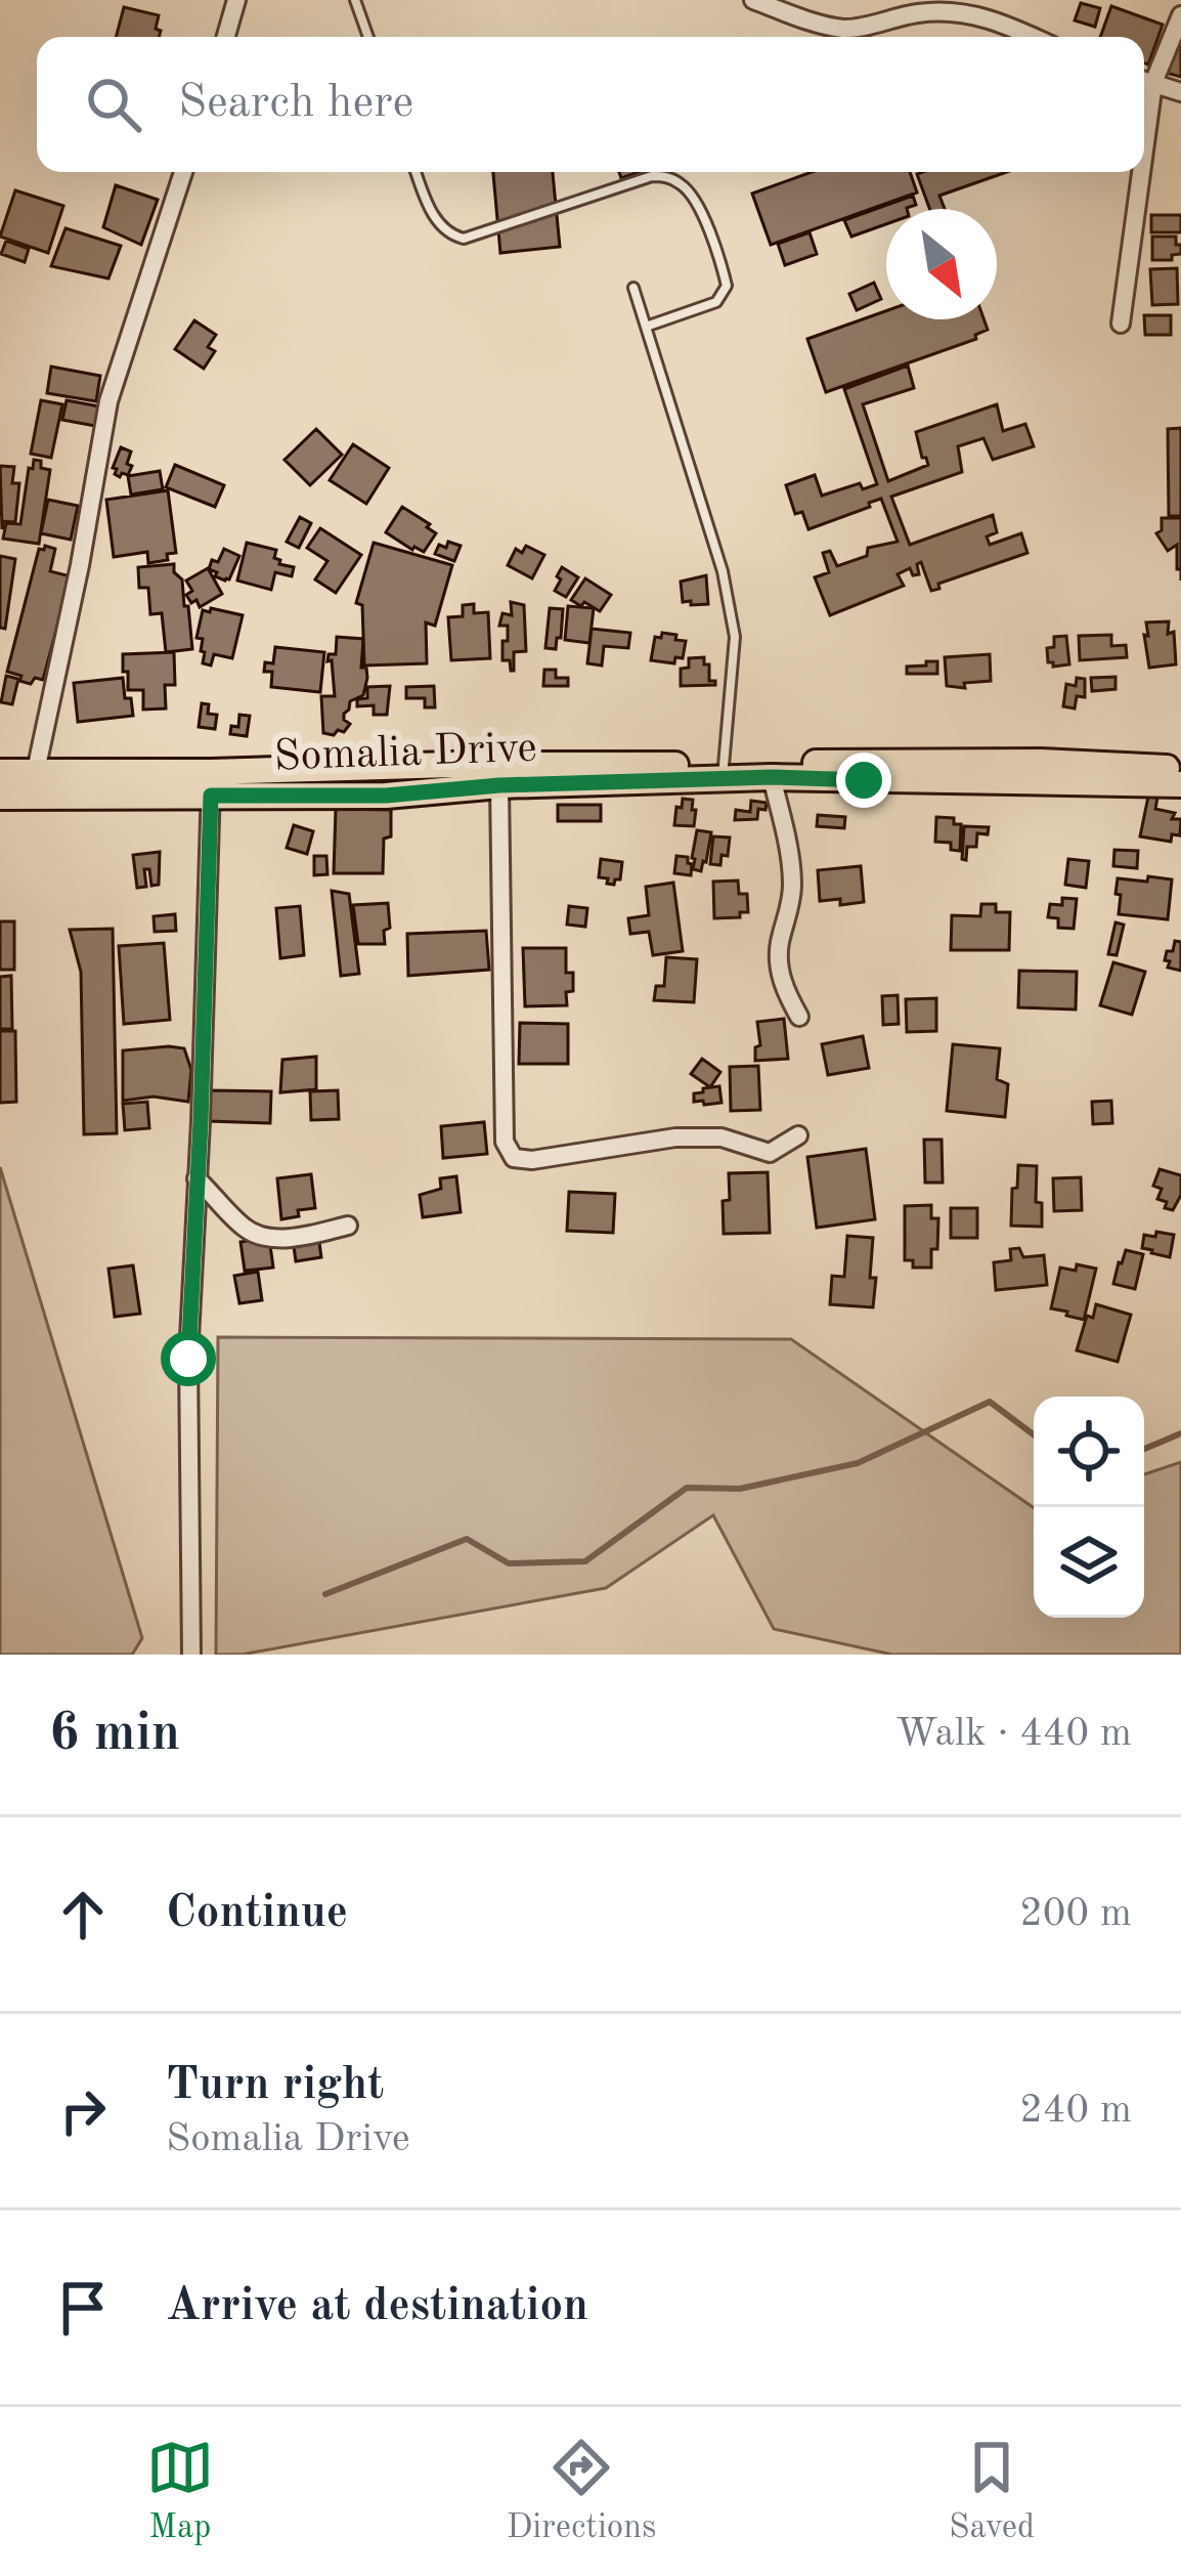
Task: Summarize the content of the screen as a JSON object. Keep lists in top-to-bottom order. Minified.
{"streets":{"main road":["Somalia Drive"]},"north":"bottom right","page":{"search":"Search here","heading":["6 min","Walk · 440 m"],"list":[["Continue","200 m"],["Turn right","Somalia Drive","240 m"],"Arrive at destination"],"nav":["Map","Directions","Saved"]}}
